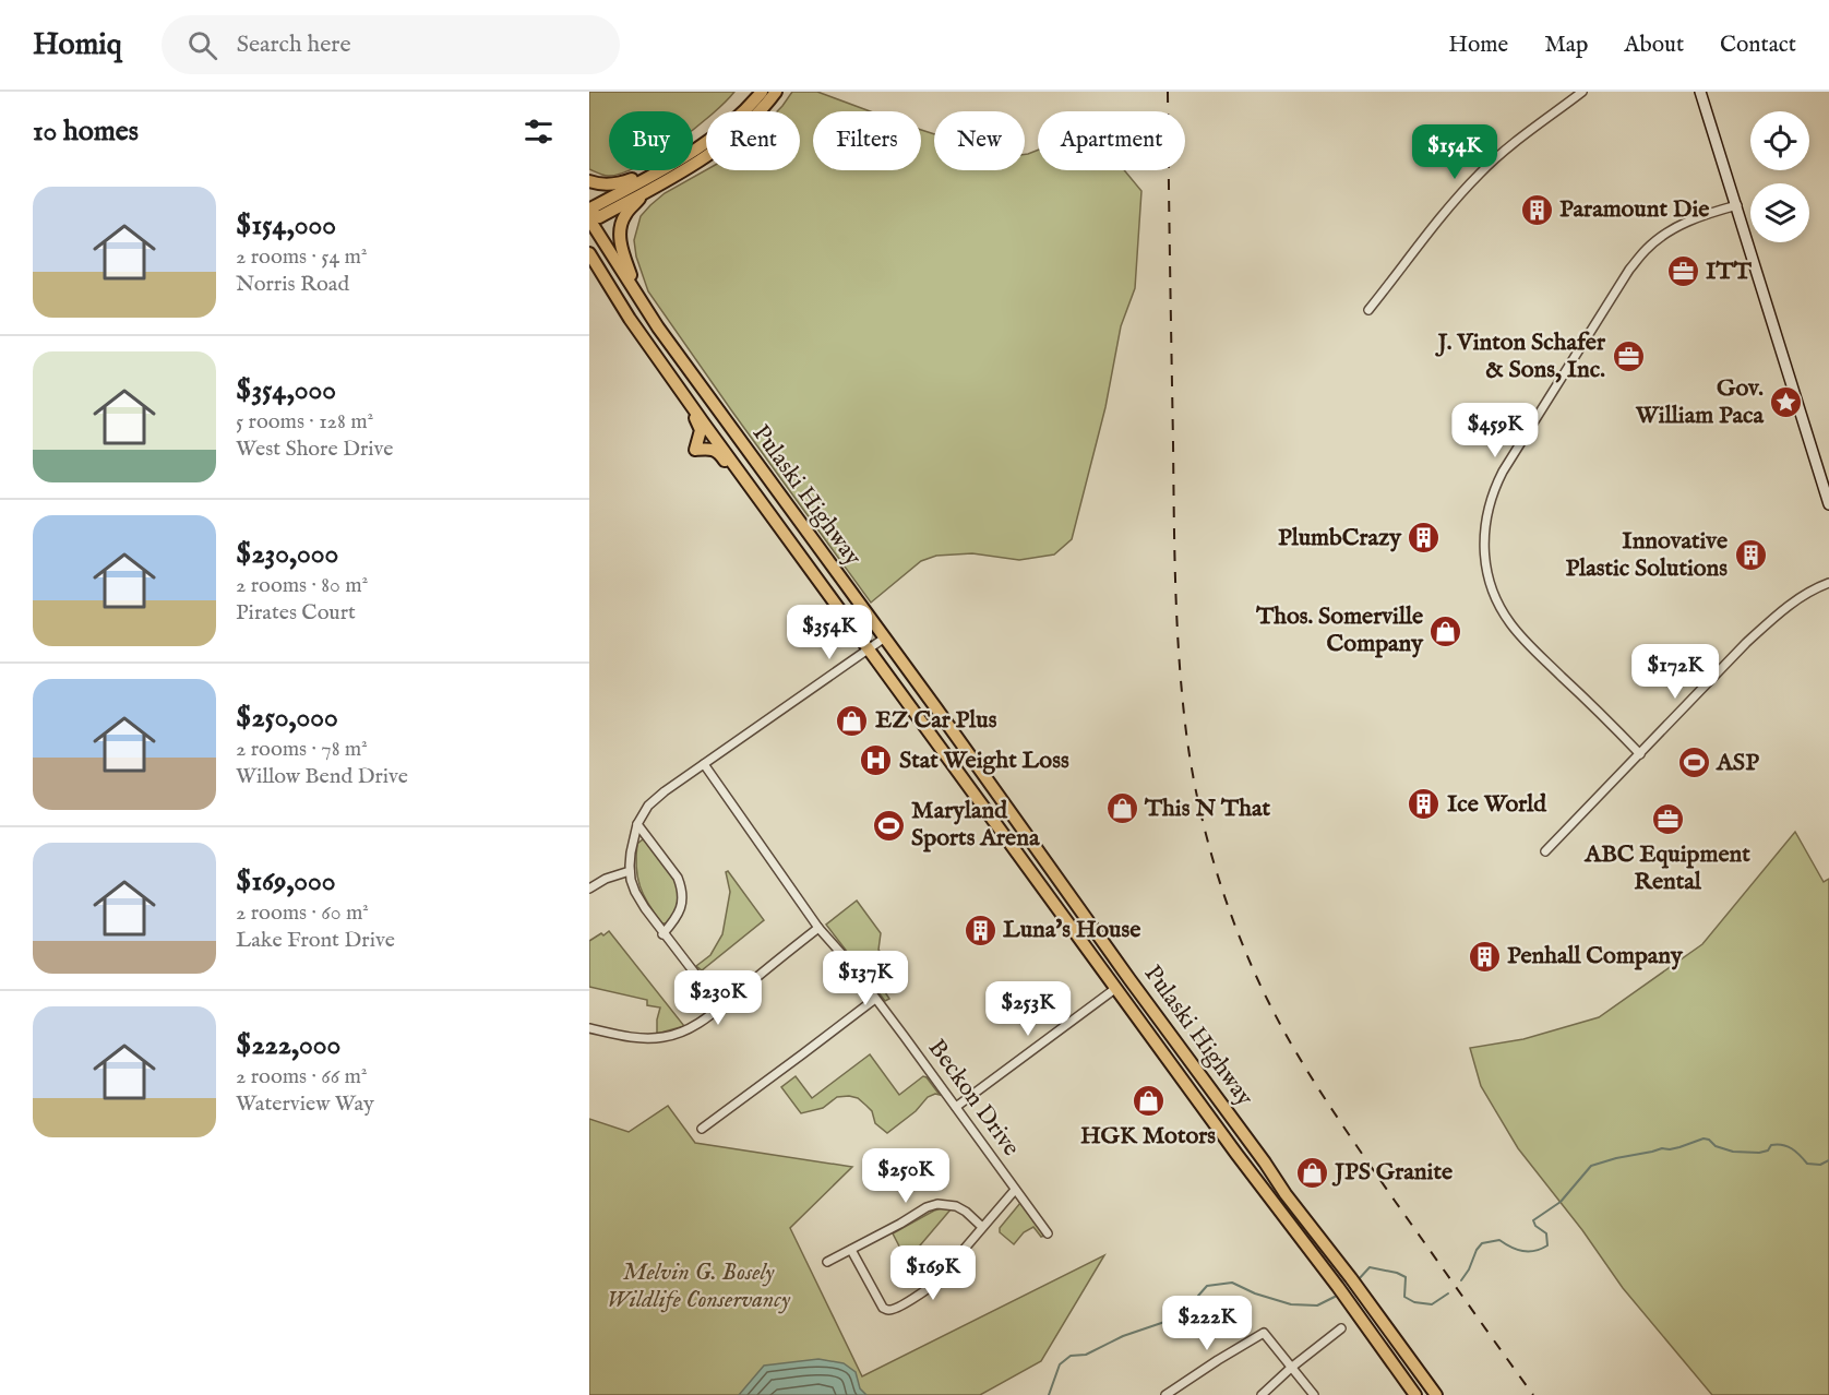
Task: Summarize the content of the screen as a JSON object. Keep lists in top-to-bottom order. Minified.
{"streets":{"highway":["Pulaski Highway"],"street":["Beckon Drive"]},"parks":["Melvin G. Bosely Wildlife Conservancy"],"places":{"building":["Paramount Die","PlumbCrazy","Innovative Plastic Solutions","Ice World","Luna's House","Penhall Company"],"office":["ITT","J. Vinton Schafer & Sons, Inc.","ABC Equipment Rental"],"place":["Gov. William Paca"],"shop":["Thos. Somerville Company","EZ Car Plus","This N That","HGK Motors","JPS Granite"],"hospital":["Stat Weight Loss"],"sports":["ASP","Maryland Sports Arena"]},"page":{"header":"Homiq","search":"Search here","nav":["Home","Map","About","Contact"],"heading":"10 homes","chip":["Buy","Rent","Filters","New","Apartment"],"price":["$154K","$459K","$354K","$172K","$137K","$230K","$253K","$250K","$169K","$222K"],"list":[{"name":"$154,000","note":"2 rooms · 54 m² · Norris Road"},{"name":"$354,000","note":"5 rooms · 128 m² · West Shore Drive"},{"name":"$230,000","note":"2 rooms · 80 m² · Pirates Court"},{"name":"$250,000","note":"2 rooms · 78 m² · Willow Bend Drive"},{"name":"$169,000","note":"2 rooms · 60 m² · Lake Front Drive"},{"name":"$222,000","note":"2 rooms · 66 m² · Waterview Way"}]}}
